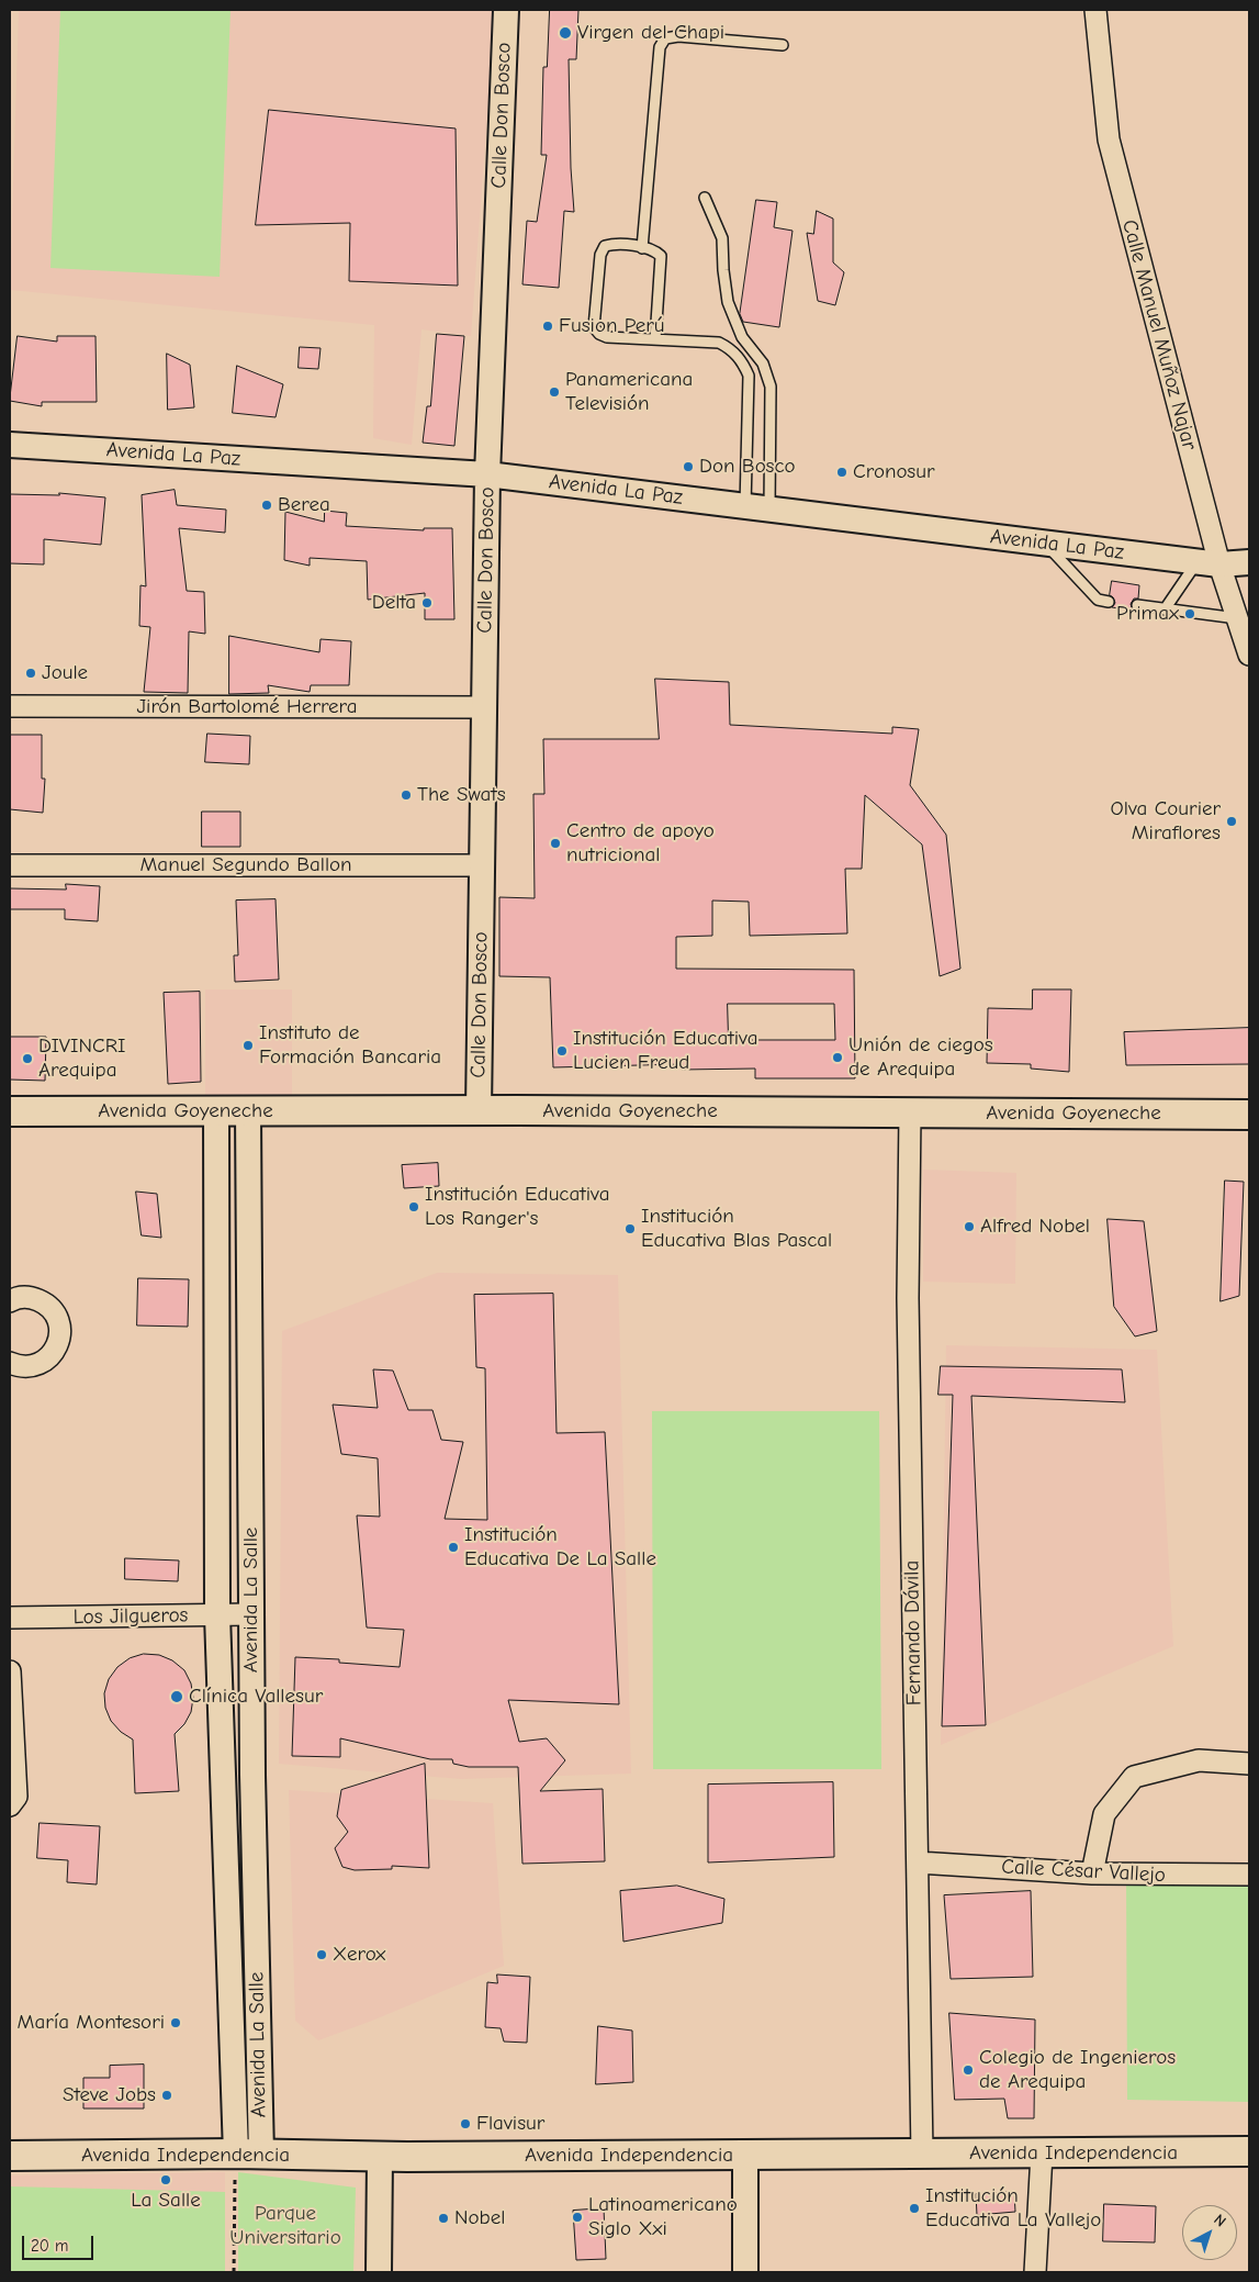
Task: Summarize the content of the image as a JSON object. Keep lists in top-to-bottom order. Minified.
{"streets":{"main road":["Avenida Goyeneche","Avenida Independencia"],"street":["Calle Don Bosco","Calle Manuel Muñoz Najar","Avenida La Paz","Jirón Bartolomé Herrera","Manuel Segundo Ballon","Avenida La Salle","Los Jilgueros","Fernando Dávila","Calle César Vallejo"]},"crossings":[["Calle Don Bosco","Avenida La Paz"],["Calle Don Bosco","Jirón Bartolomé Herrera"],["Calle Don Bosco","Manuel Segundo Ballon"],["Calle Don Bosco","Avenida Goyeneche"],["Calle Manuel Muñoz Najar","Avenida La Paz"],["Avenida Goyeneche","Avenida La Salle"],["Avenida Goyeneche","Fernando Dávila"],["Avenida La Salle","Los Jilgueros"],["Avenida La Salle","Avenida Independencia"],["Fernando Dávila","Calle César Vallejo"],["Fernando Dávila","Avenida Independencia"]],"parks":["Parque Universitario"],"places":["Virgen del Chapi","Fusion Perú","Panamericana Televisión","Don Bosco","Cronosur","Berea","Delta","Primax","Joule","The Swats","Olva Courier Miraflores","Centro de apoyo nutricional","Instituto de Formación Bancaria","Institución Educativa Lucien Freud","Unión de ciegos de Arequipa","DIVINCRI Arequipa","Institución Educativa Los Ranger's","Alfred Nobel","Institución Educativa Blas Pascal","Institución Educativa De La Salle","Clínica Vallesur","Xerox","María Montesori","Colegio de Ingenieros de Arequipa","Steve Jobs","Flavisur","La Salle","Institución Educativa La Vallejo","Latinoamericano Siglo Xxi","Nobel"],"scale_bar":"20 m","north":"top right"}
